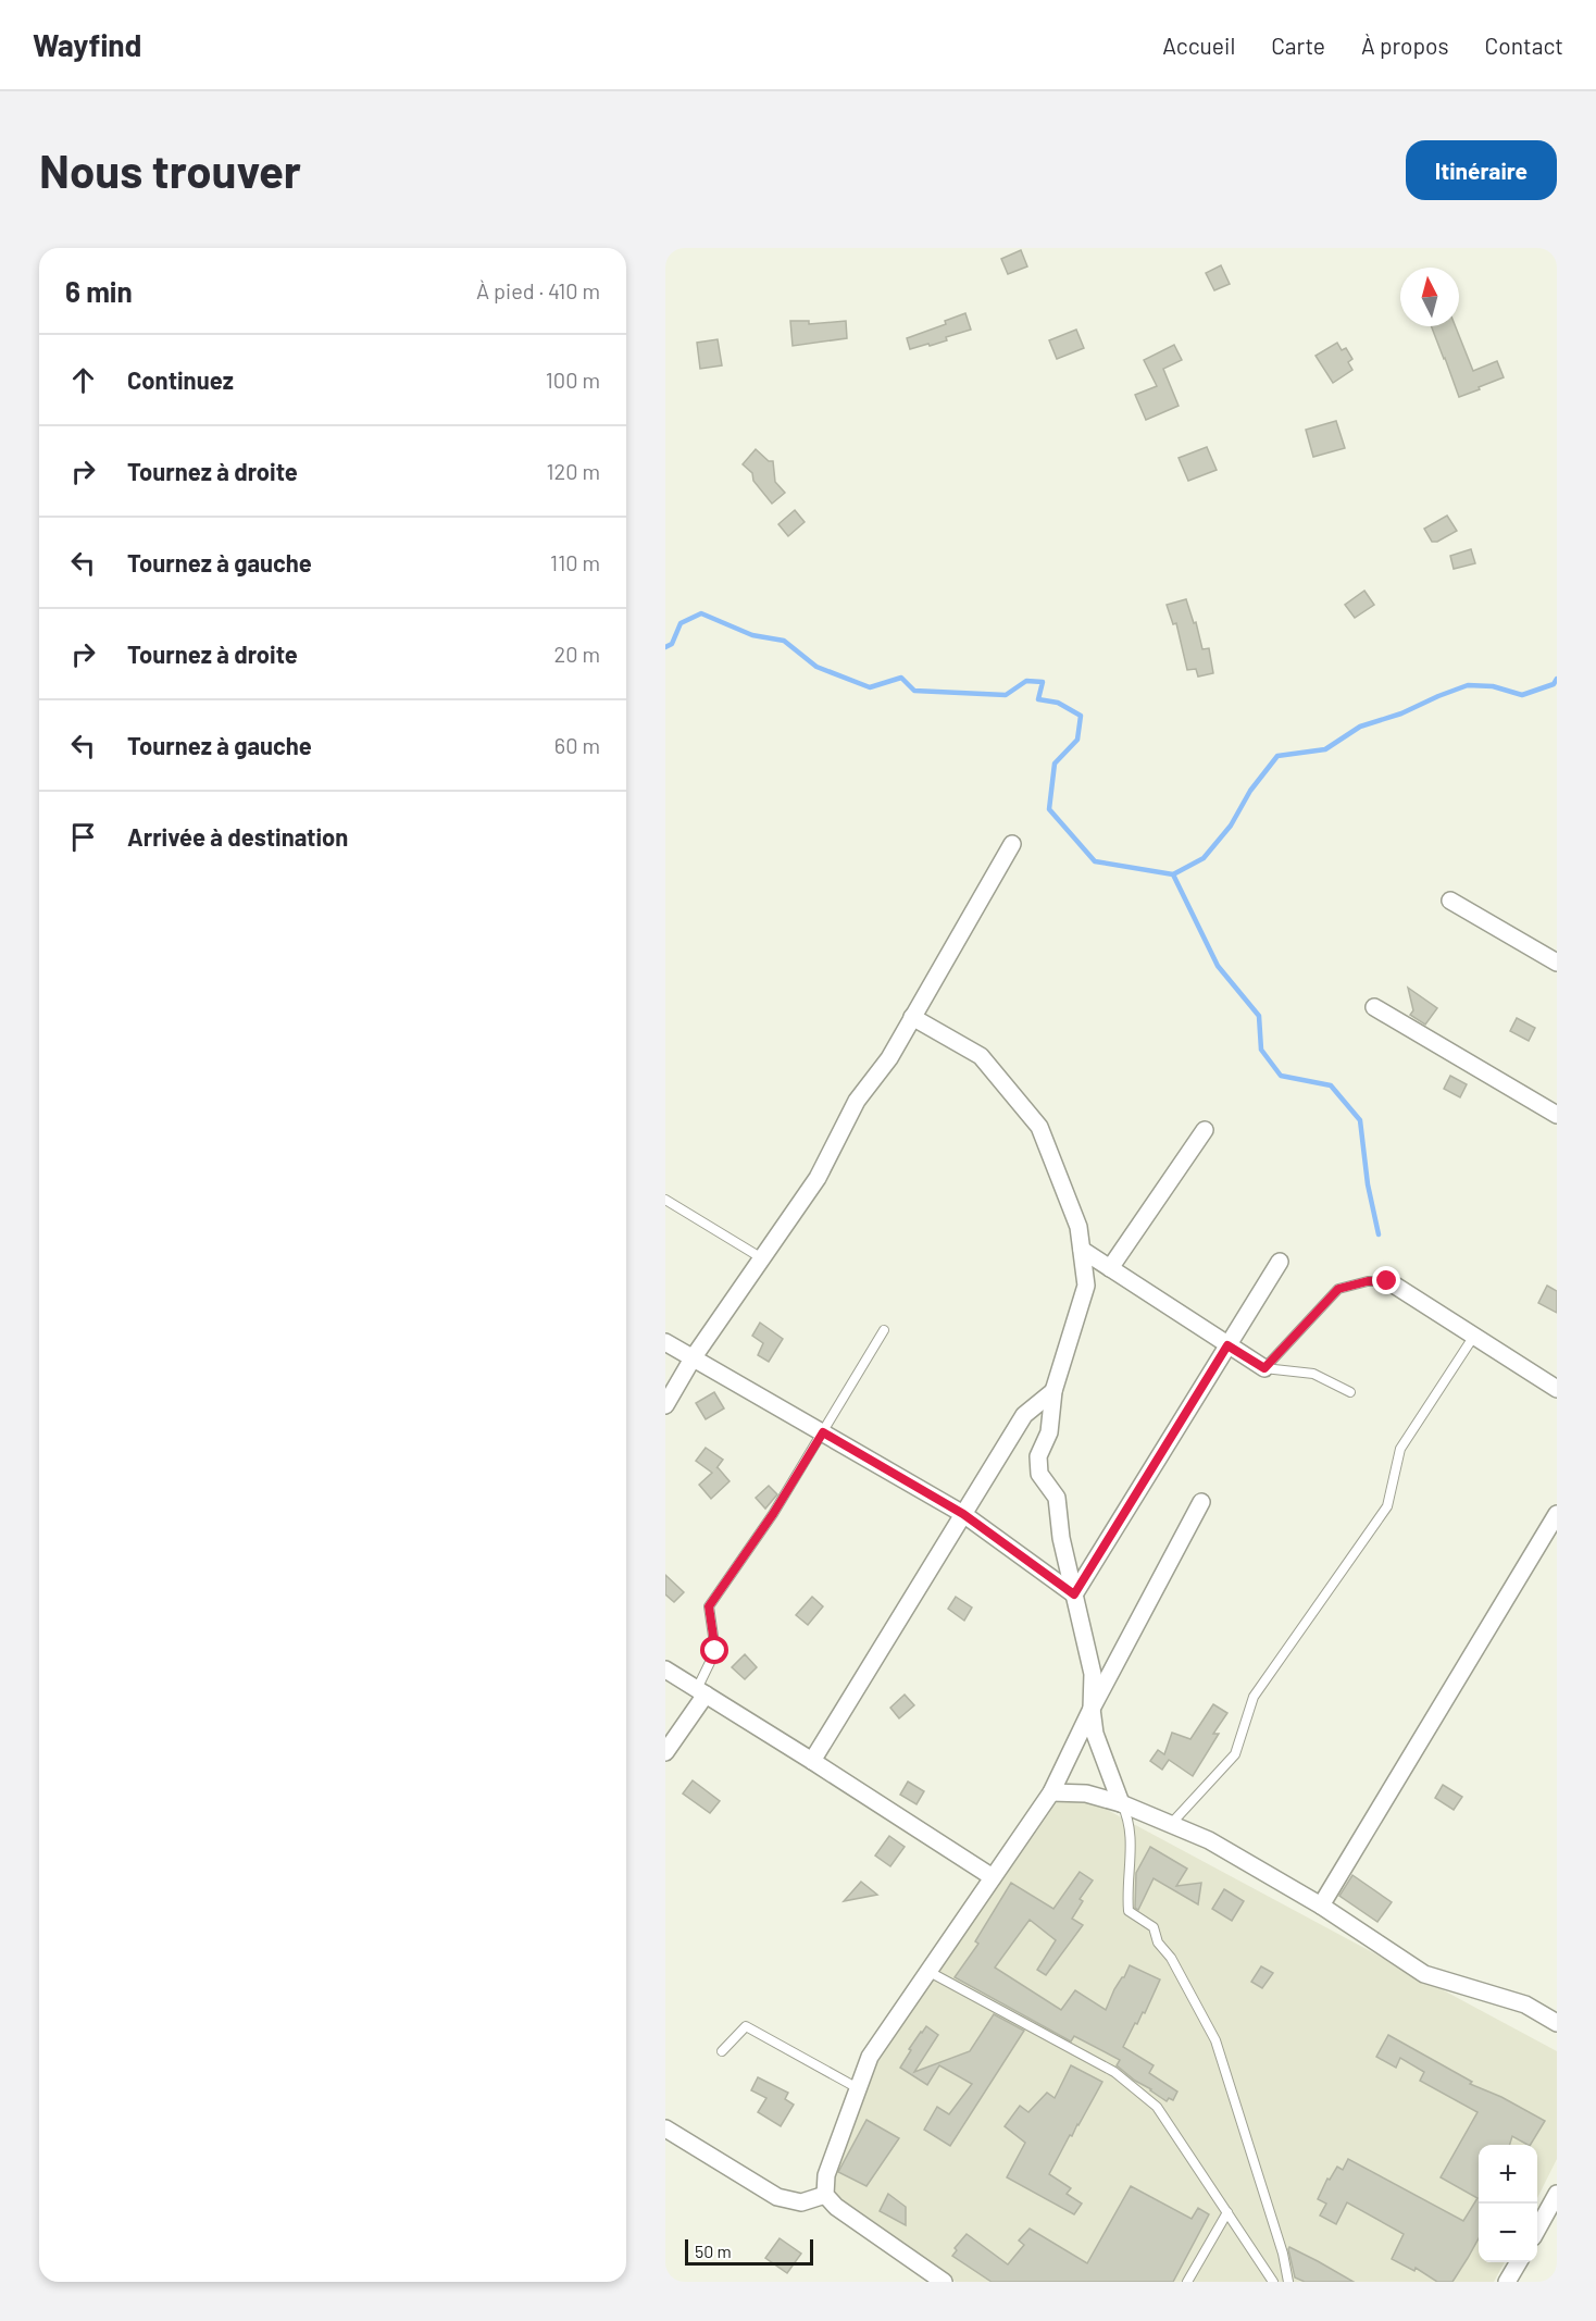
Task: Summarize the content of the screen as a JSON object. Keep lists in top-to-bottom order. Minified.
{"scale_bar":"50 m","north":"top","page":{"header":"Wayfind","nav":["Accueil","Carte","À propos","Contact"],"buttons":"Itinéraire","title":"Nous trouver","heading":["6 min","À pied · 410 m"],"list":[["Continuez","100 m"],["Tournez à droite","120 m"],["Tournez à gauche","110 m"],["Tournez à droite","20 m"],["Tournez à gauche","60 m"],"Arrivée à destination"],"map_buttons":["+","−"],"scale":"50 m"}}
